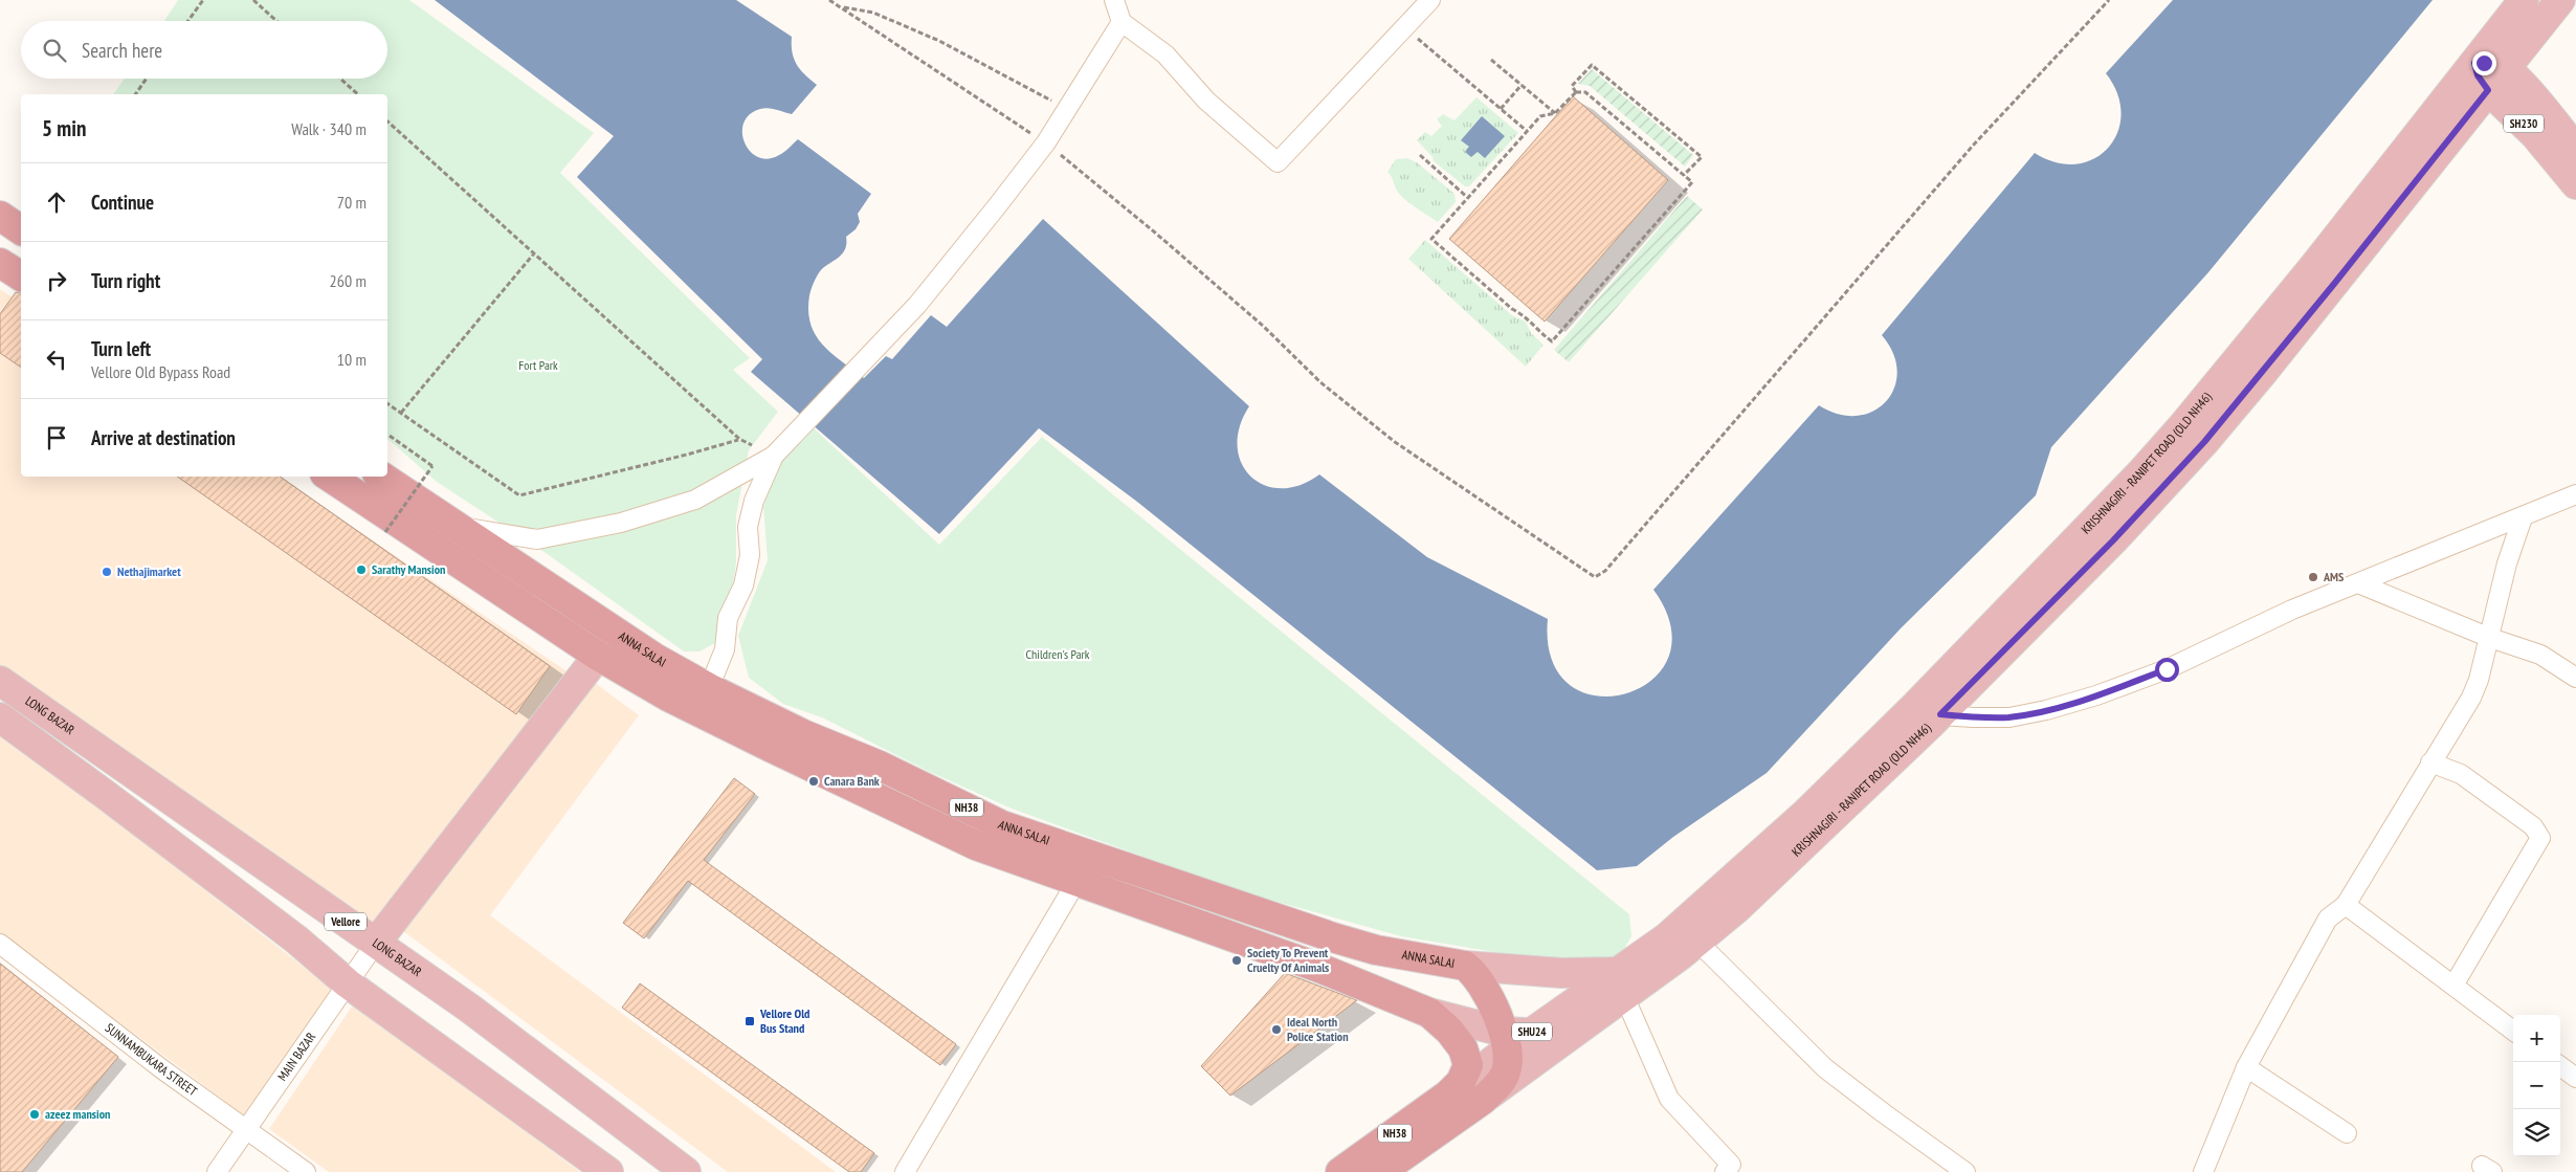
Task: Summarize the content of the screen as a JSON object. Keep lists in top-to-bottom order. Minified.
{"streets":{"highway":["ANNA SALAI","NH38"],"main road":["SH230","KRISHNAGIRI - RANIPET ROAD (OLD NH46)","LONG BAZAR","Vellore","SHU24"],"street":["MAIN BAZAR","SUNNAMBUKARA STREET"]},"crossings":[["SH230","KRISHNAGIRI - RANIPET ROAD (OLD NH46)"],["KRISHNAGIRI - RANIPET ROAD (OLD NH46)","ANNA SALAI"],["KRISHNAGIRI - RANIPET ROAD (OLD NH46)","NH38"],["ANNA SALAI","NH38"],["ANNA SALAI","SHU24"],["LONG BAZAR","MAIN BAZAR"],["NH38","SHU24"],["MAIN BAZAR","SUNNAMBUKARA STREET"]],"parks":["Fort Park","Children's Park"],"places":{"other":["Sarathy Mansion","Nethajimarket","AMS","Canara Bank","Society To Prevent Cruelty Of Animals","Ideal North Police Station","azeez mansion"],"transit":["Vellore Old Bus Stand"]},"page":{"search":"Search here","heading":["5 min","Walk · 340 m"],"list":[["Continue","70 m"],["Turn right","260 m"],["Turn left","Vellore Old Bypass Road","10 m"],"Arrive at destination"],"map_buttons":["+","−"]}}
